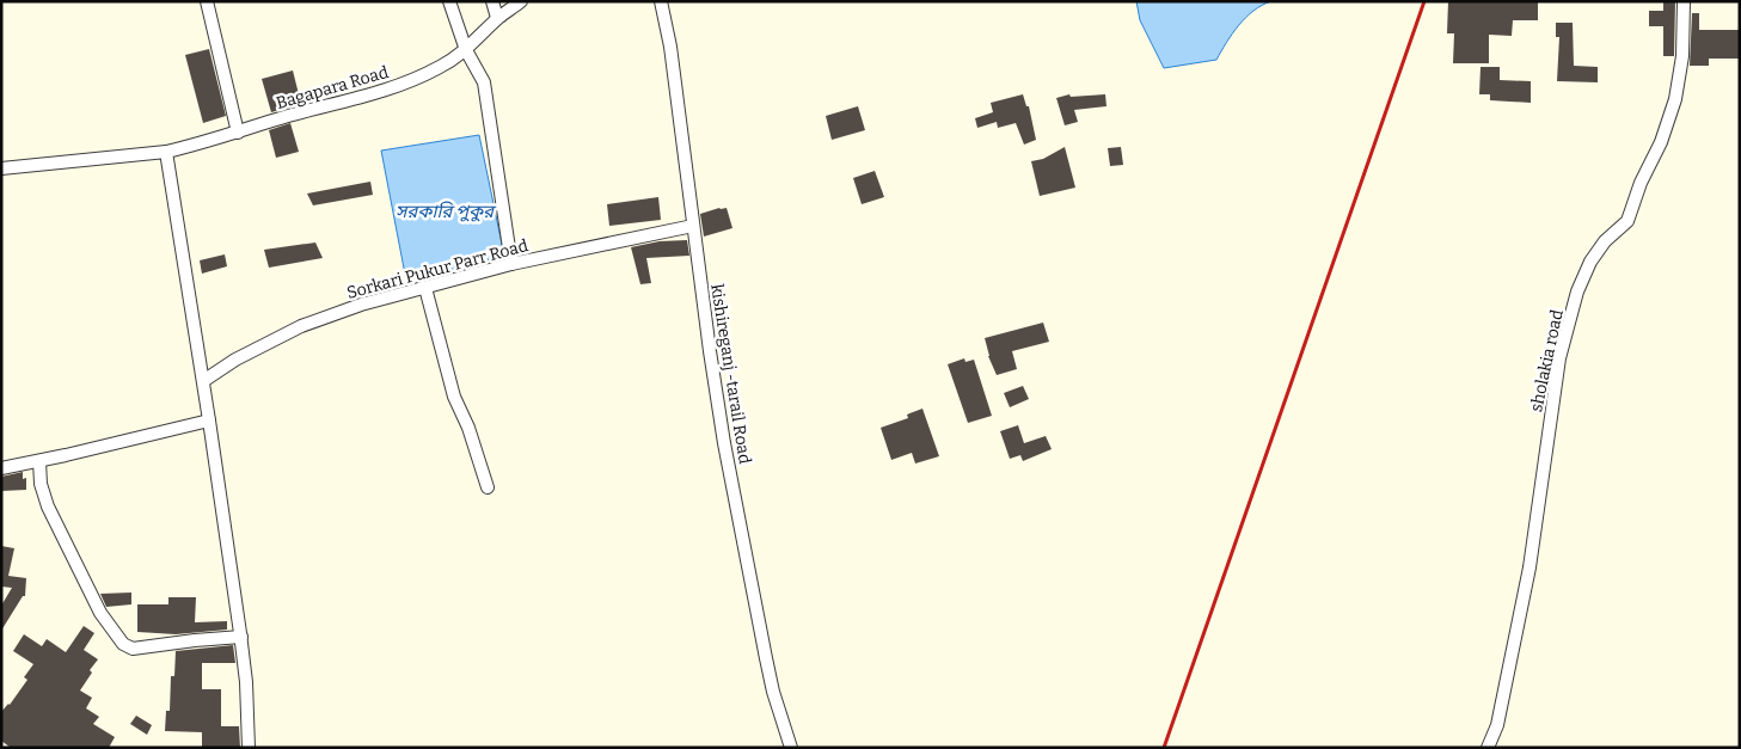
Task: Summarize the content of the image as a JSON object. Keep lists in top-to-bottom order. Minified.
{"streets":{"street":["Bagapara Road","Sorkari Pukur Parr Road","sholakia road","kishireganj -tarail Road"]},"crossings":[["Sorkari Pukur Parr Road","kishireganj -tarail Road"]],"water":["সরকারি পুকুর"]}
